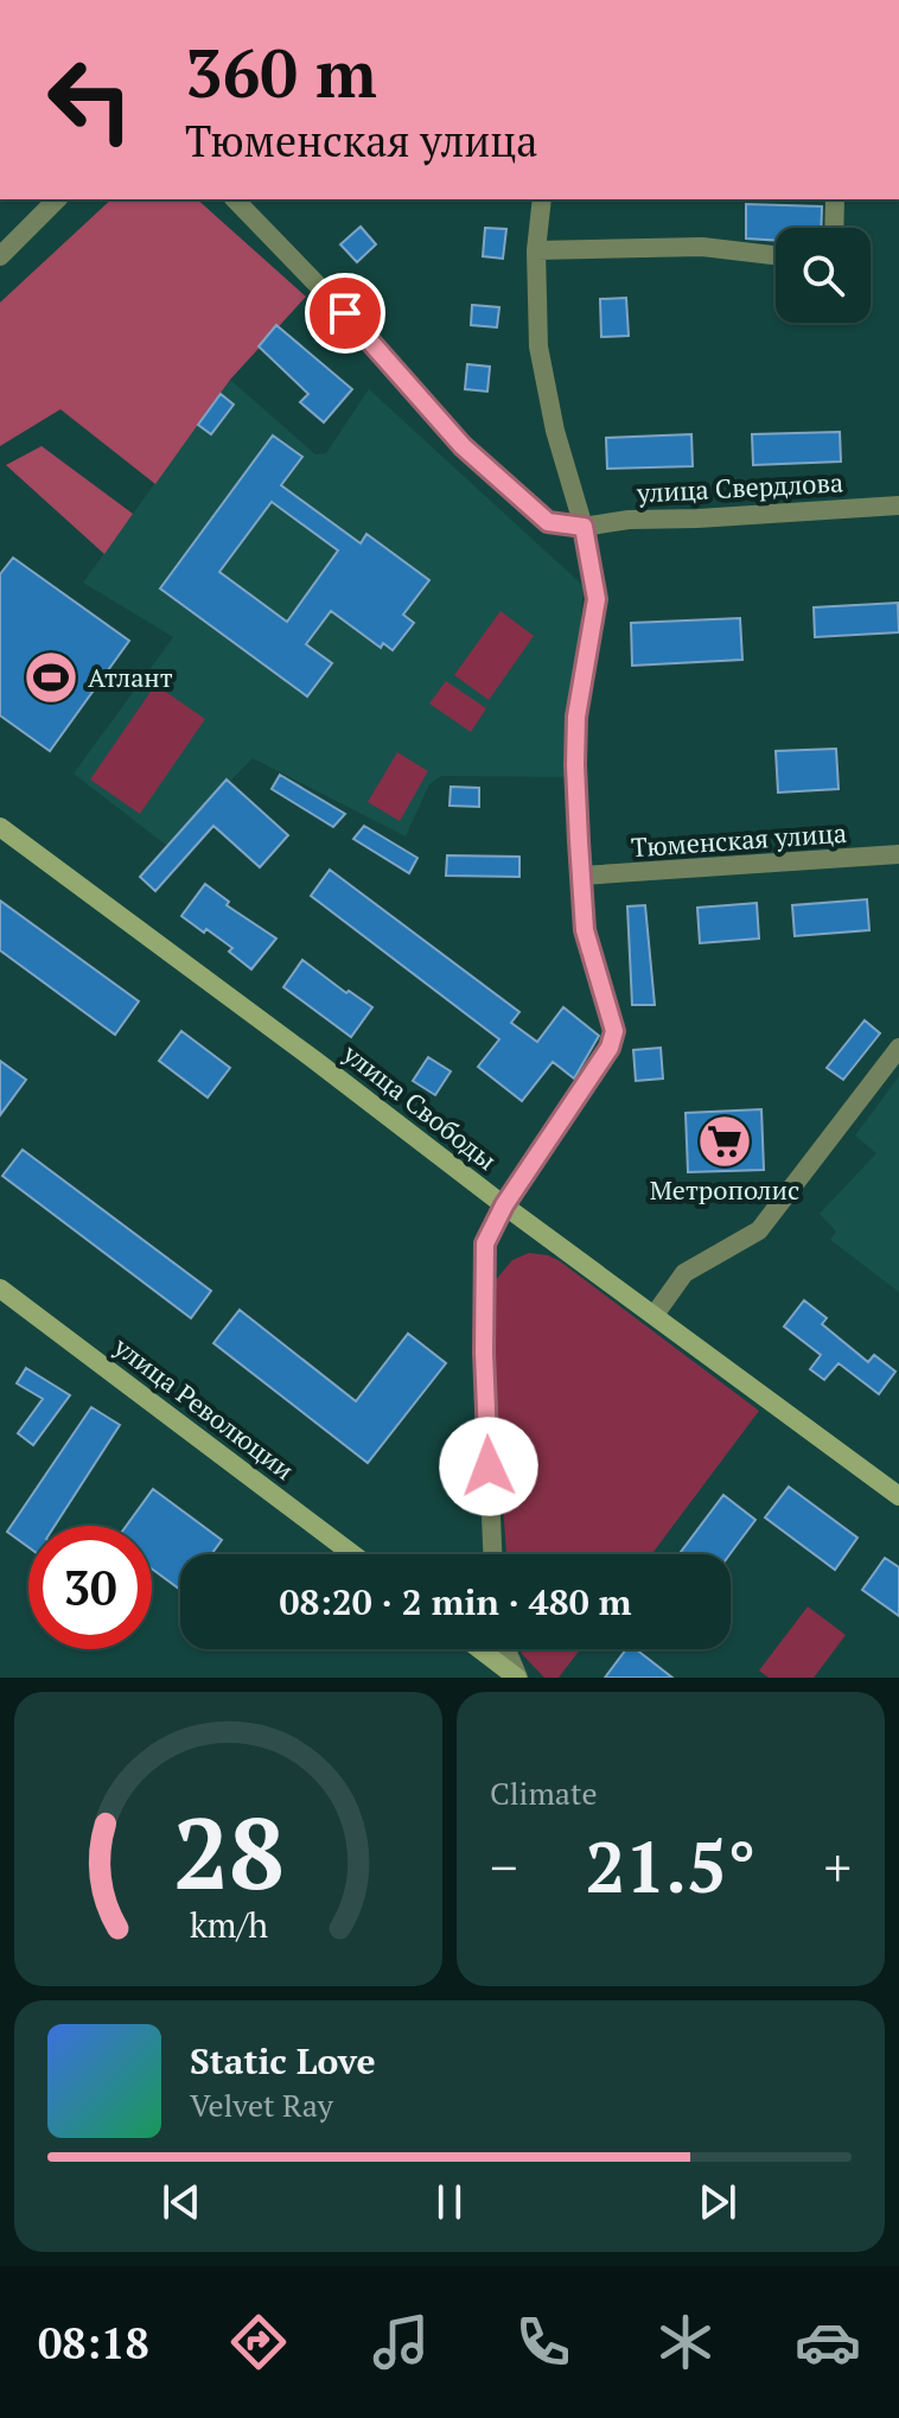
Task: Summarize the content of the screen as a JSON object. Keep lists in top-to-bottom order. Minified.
{"streets":{"street":["улица Свердлова","Тюменская улица","улица Свободы","улица Революции"]},"places":{"sports":["Атлант"],"supermarket":["Метрополис"]},"page":{"turn":["360 m","Тюменская улица"],"limit":"30","trip":"08:20 · 2 min · 480 m","tile":"Climate","heat":["−","21.5°","+"],"song":["Static Love","Velvet Ray"],"tabs":"08:18","gauge":["28","km/h"]}}
